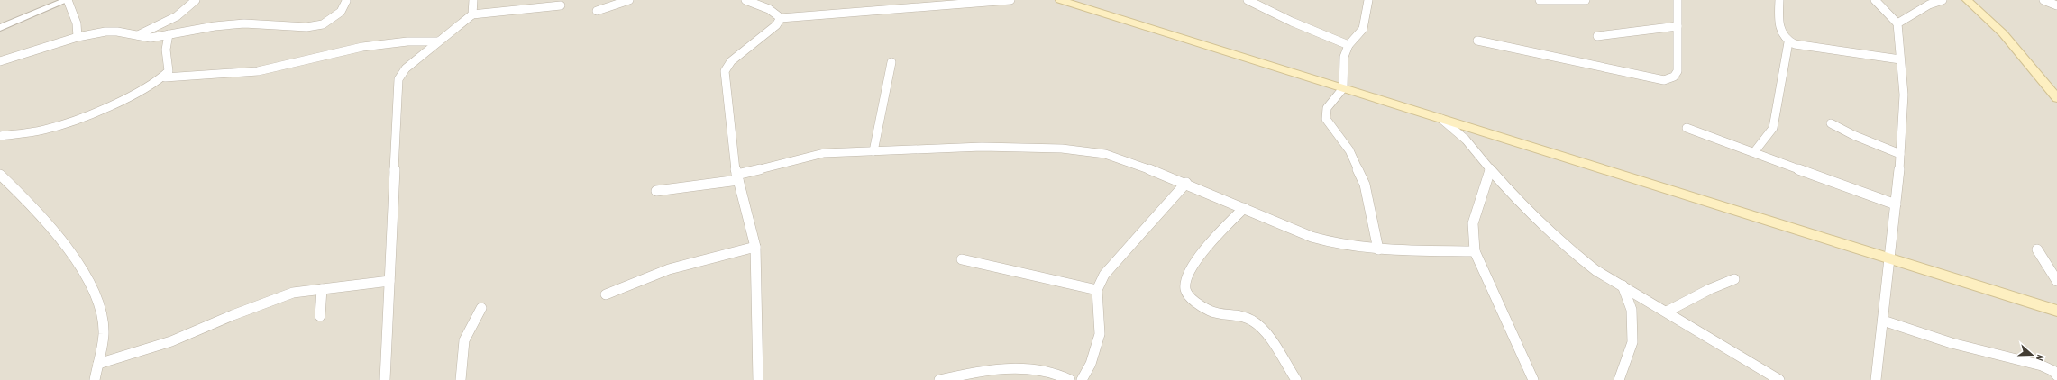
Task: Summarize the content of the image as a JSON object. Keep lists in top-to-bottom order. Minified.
{"north":"right"}
